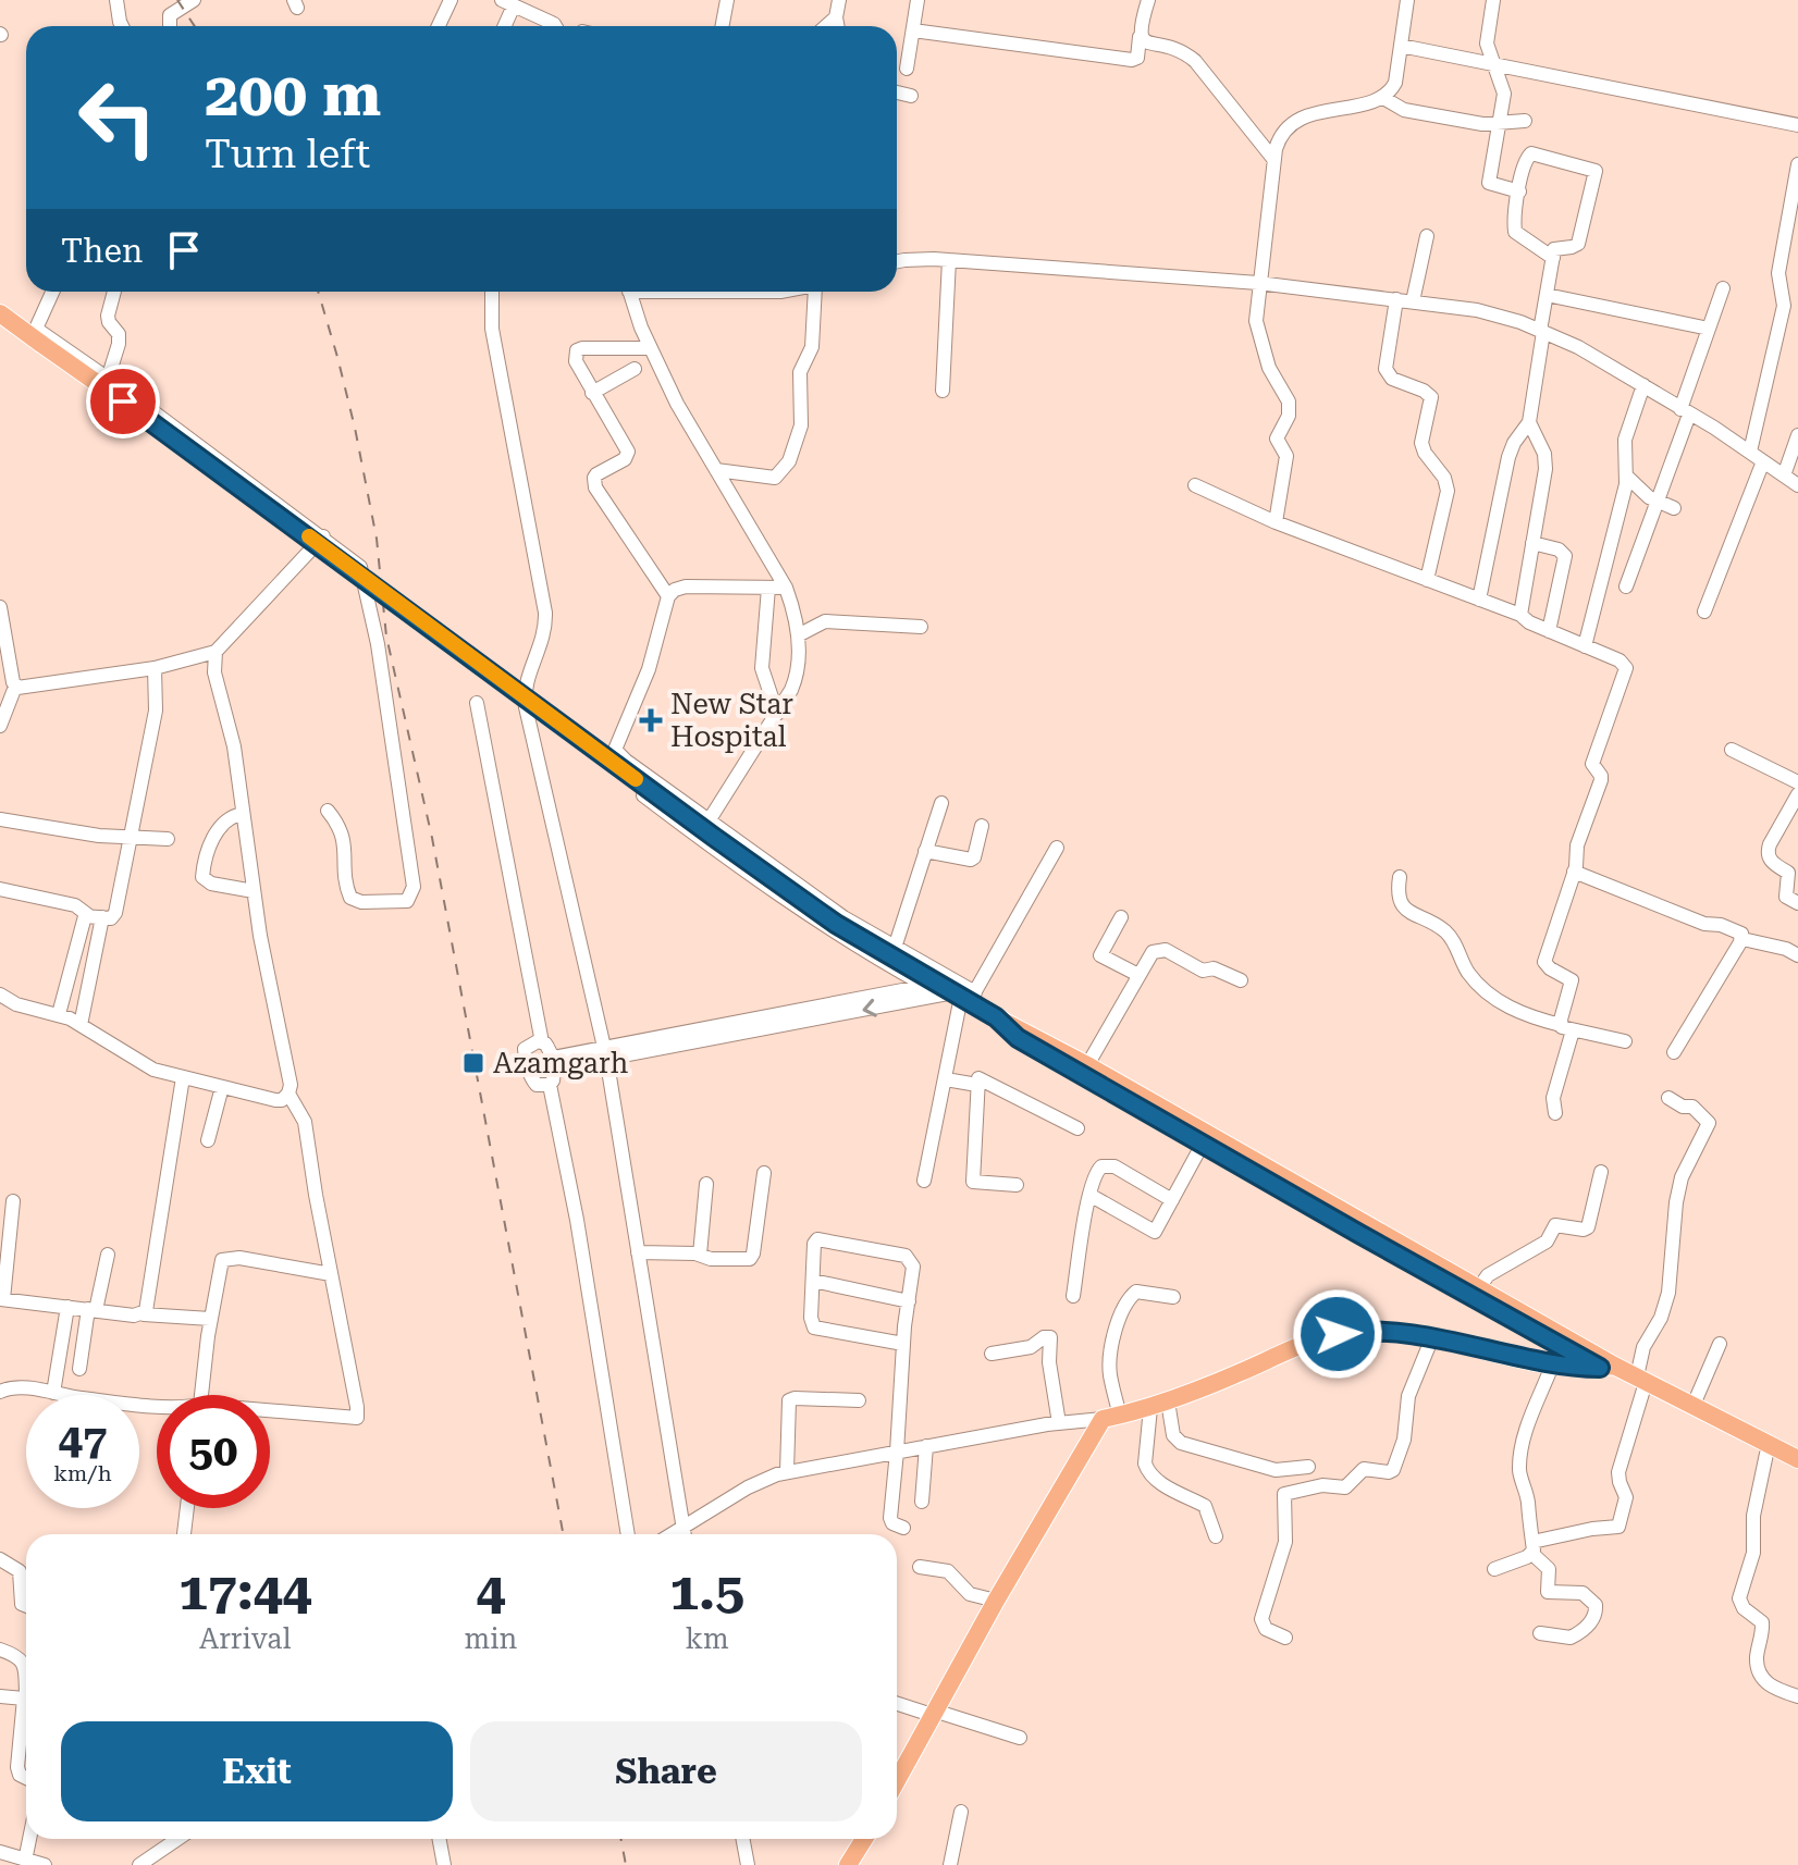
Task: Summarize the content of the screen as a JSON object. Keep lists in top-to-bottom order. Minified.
{"places":{"health":["New Star Hospital"],"transit":["Azamgarh"]},"page":{"turn":["200 m","Turn left"],"then":"Then","speed":"47 km/h","limit":"50","eta":["17:44","Arrival","4","min","1.5","km"],"buttons":["Exit","Share"]}}
